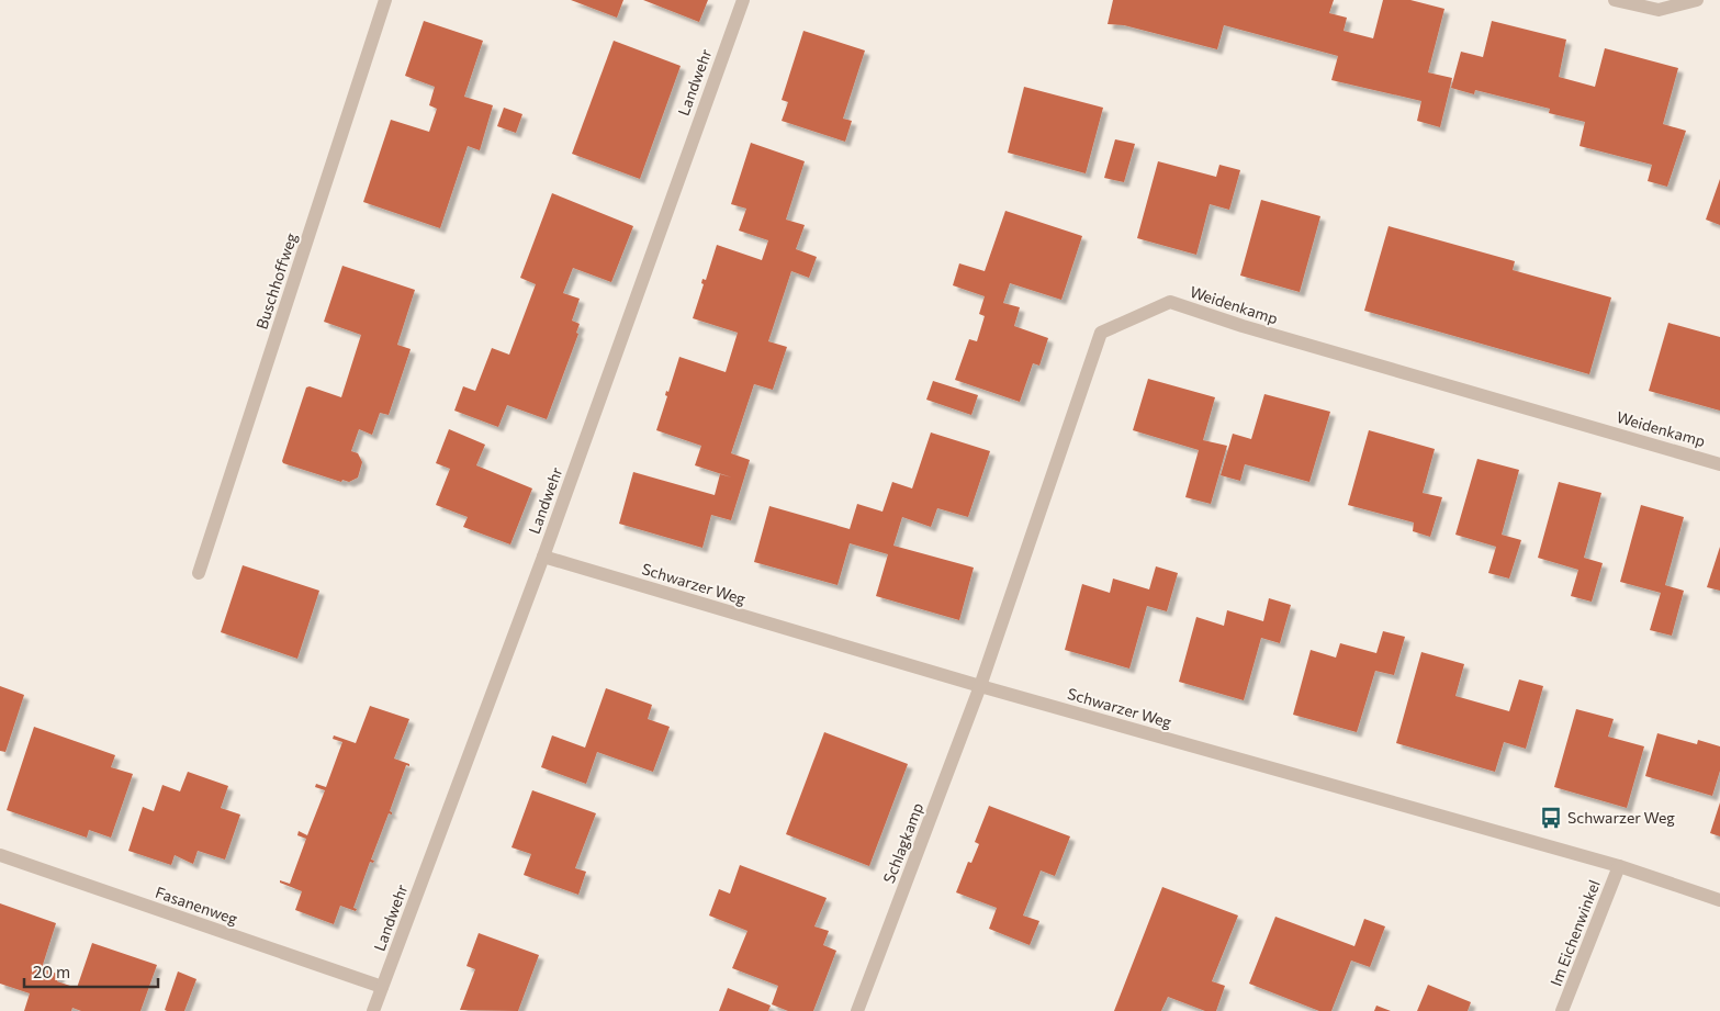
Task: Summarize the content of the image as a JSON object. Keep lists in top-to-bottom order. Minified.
{"streets":{"street":["Landwehr","Buschhoffweg","Weidenkamp","Schwarzer Weg","Schlagkamp","Fasanenweg","Im Eichenwinkel"]},"crossings":[["Landwehr","Schwarzer Weg"],["Landwehr","Fasanenweg"],["Weidenkamp","Schwarzer Weg"],["Weidenkamp","Schlagkamp"],["Schwarzer Weg","Schlagkamp"],["Schwarzer Weg","Im Eichenwinkel"]],"places":{"bus stop":["Schwarzer Weg"]},"scale_bar":"20 m"}
